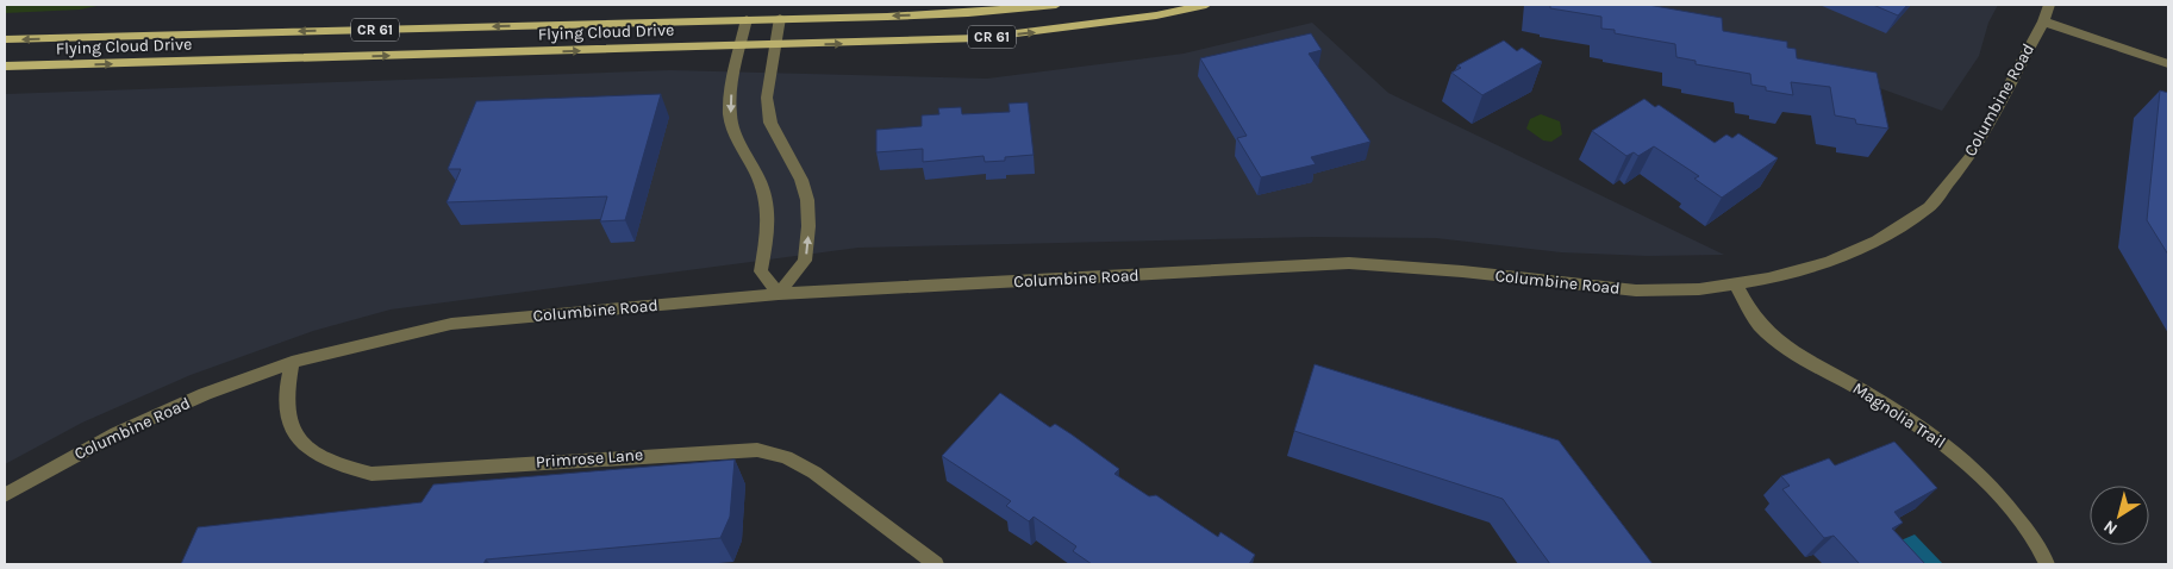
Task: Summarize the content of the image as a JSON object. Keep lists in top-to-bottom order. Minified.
{"streets":{"main road":["CR 61","Flying Cloud Drive"],"street":["Columbine Road","Magnolia Trail","Primrose Lane"]},"crossings":[["Columbine Road","Magnolia Trail"],["Columbine Road","Primrose Lane"]],"north":"bottom left"}
